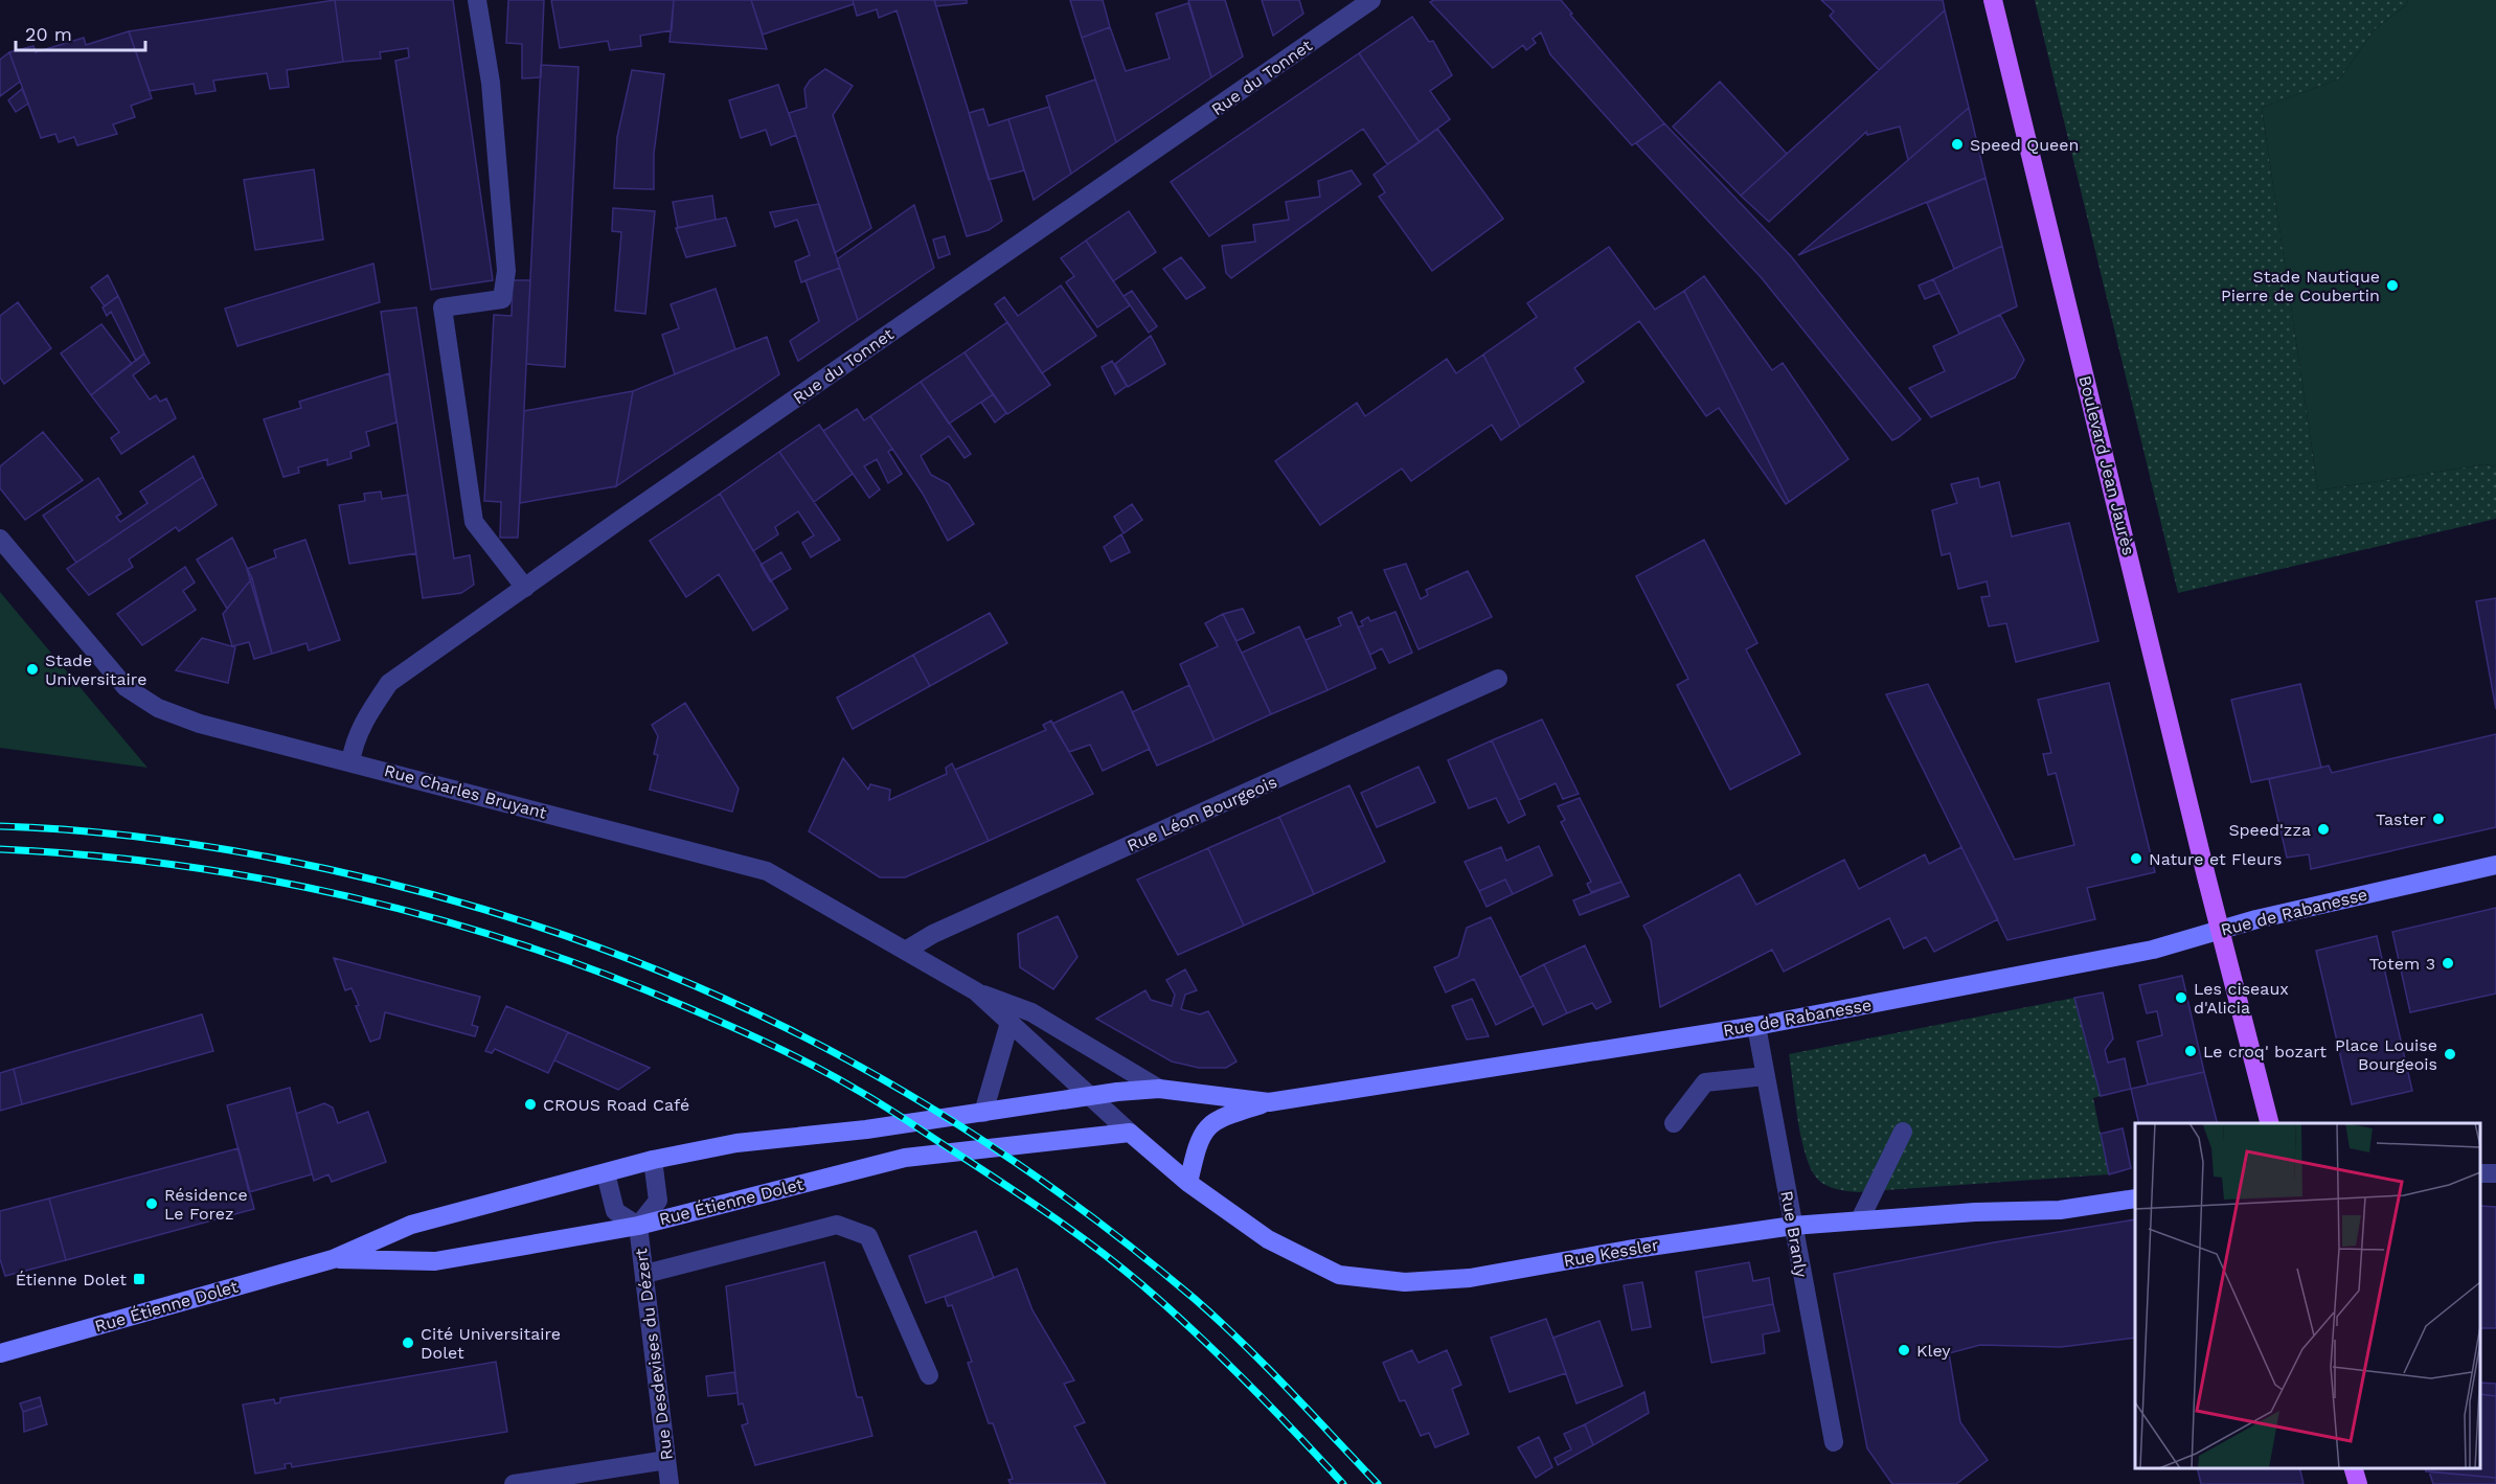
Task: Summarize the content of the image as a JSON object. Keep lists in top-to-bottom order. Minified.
{"streets":{"main road":["Boulevard Jean Jaurès","Rue de Rabanesse","Rue Étienne Dolet","Rue Kessler"],"street":["Rue du Tonnet","Rue Charles Bruyant","Rue Léon Bourgeois","Rue Branly","Rue Desdevises du Dézert"]},"crossings":[["Rue du Tonnet","Rue Charles Bruyant"],["Boulevard Jean Jaurès","Rue de Rabanesse"],["Rue Charles Bruyant","Rue Léon Bourgeois"],["Rue Charles Bruyant","Rue de Rabanesse"],["Rue Charles Bruyant","Rue Étienne Dolet"],["Rue Charles Bruyant","Rue Kessler"],["Rue de Rabanesse","Rue Étienne Dolet"],["Rue de Rabanesse","Rue Branly"],["Rue Étienne Dolet","Rue Kessler"],["Rue Étienne Dolet","Rue Desdevises du Dézert"],["Rue Branly","Rue Kessler"]],"places":{"other":["Speed Queen","Stade Nautique Pierre de Coubertin","Stade Universitaire","Taster","Speed'zza","Nature et Fleurs","Totem 3","Les ciseaux d'Alicia","Le croq' bozart","Place Louise Bourgeois","CROUS Road Café","Résidence Le Forez","Cité Universitaire Dolet","Kley"],"transit":["Étienne Dolet"]},"scale_bar":"20 m"}
